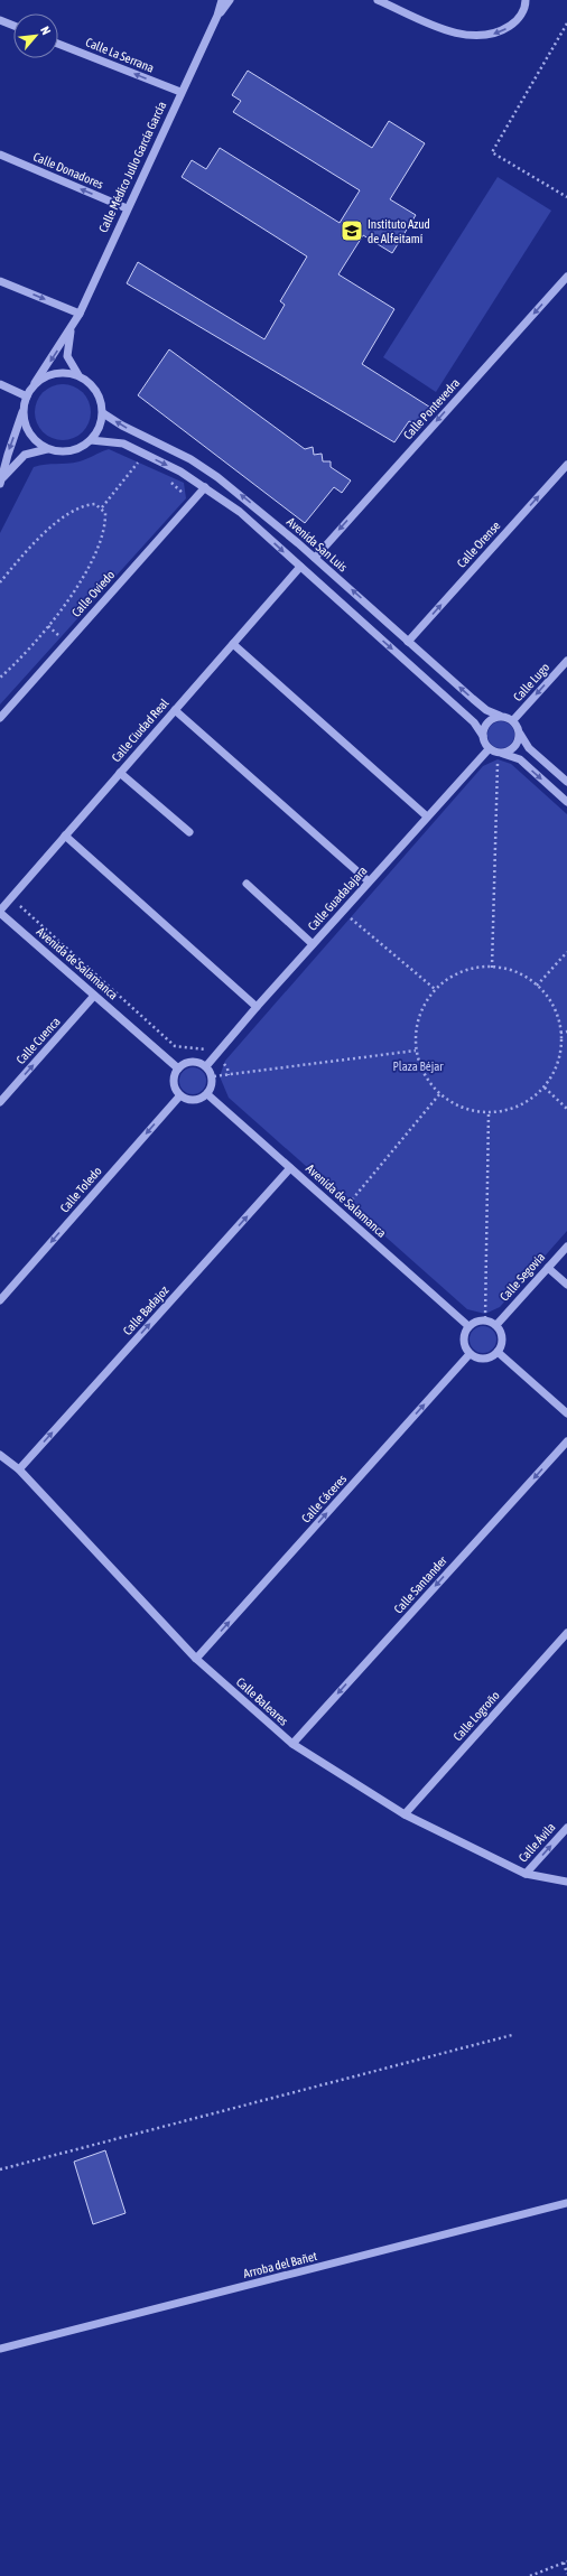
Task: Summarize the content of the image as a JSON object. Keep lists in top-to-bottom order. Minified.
{"streets":{"street":["Calle La Serrana","Calle Médico Julio García García","Calle Donadores","Calle Pontevedra","Avenida San Luis","Calle Orense","Calle Oviedo","Calle Lugo","Calle Ciudad Real","Calle Guadalajara","Avenida de Salamanca","Calle Cuenca","Calle Toledo","Calle Segovia","Calle Badajoz","Calle Cáceres","Calle Santander","Calle Baleares","Calle Logroño","Calle Ávila","Arroba del Bañet"]},"crossings":[["Calle La Serrana","Calle Médico Julio García García"],["Calle Médico Julio García García","Calle Donadores"],["Calle Médico Julio García García","Avenida San Luis"],["Calle Pontevedra","Avenida San Luis"],["Avenida San Luis","Calle Orense"],["Avenida San Luis","Calle Lugo"],["Avenida San Luis","Calle Guadalajara"],["Calle Lugo","Calle Guadalajara"],["Calle Ciudad Real","Avenida de Salamanca"],["Calle Guadalajara","Avenida de Salamanca"],["Calle Guadalajara","Calle Toledo"],["Avenida de Salamanca","Calle Cuenca"],["Avenida de Salamanca","Calle Toledo"],["Avenida de Salamanca","Calle Segovia"],["Avenida de Salamanca","Calle Badajoz"],["Avenida de Salamanca","Calle Cáceres"],["Calle Segovia","Calle Cáceres"],["Calle Badajoz","Calle Baleares"],["Calle Cáceres","Calle Baleares"],["Calle Santander","Calle Baleares"],["Calle Baleares","Calle Logroño"],["Calle Baleares","Calle Ávila"]],"one_way":["Calle La Serrana","Calle Donadores","Calle Pontevedra","Calle Orense","Calle Lugo","Calle Cuenca","Calle Toledo","Calle Badajoz","Calle Cáceres","Calle Santander","Calle Ávila"],"parks":["Plaza Béjar"],"places":{"school or university":["Instituto Azud de Alfeitamí"]},"north":"top right"}
